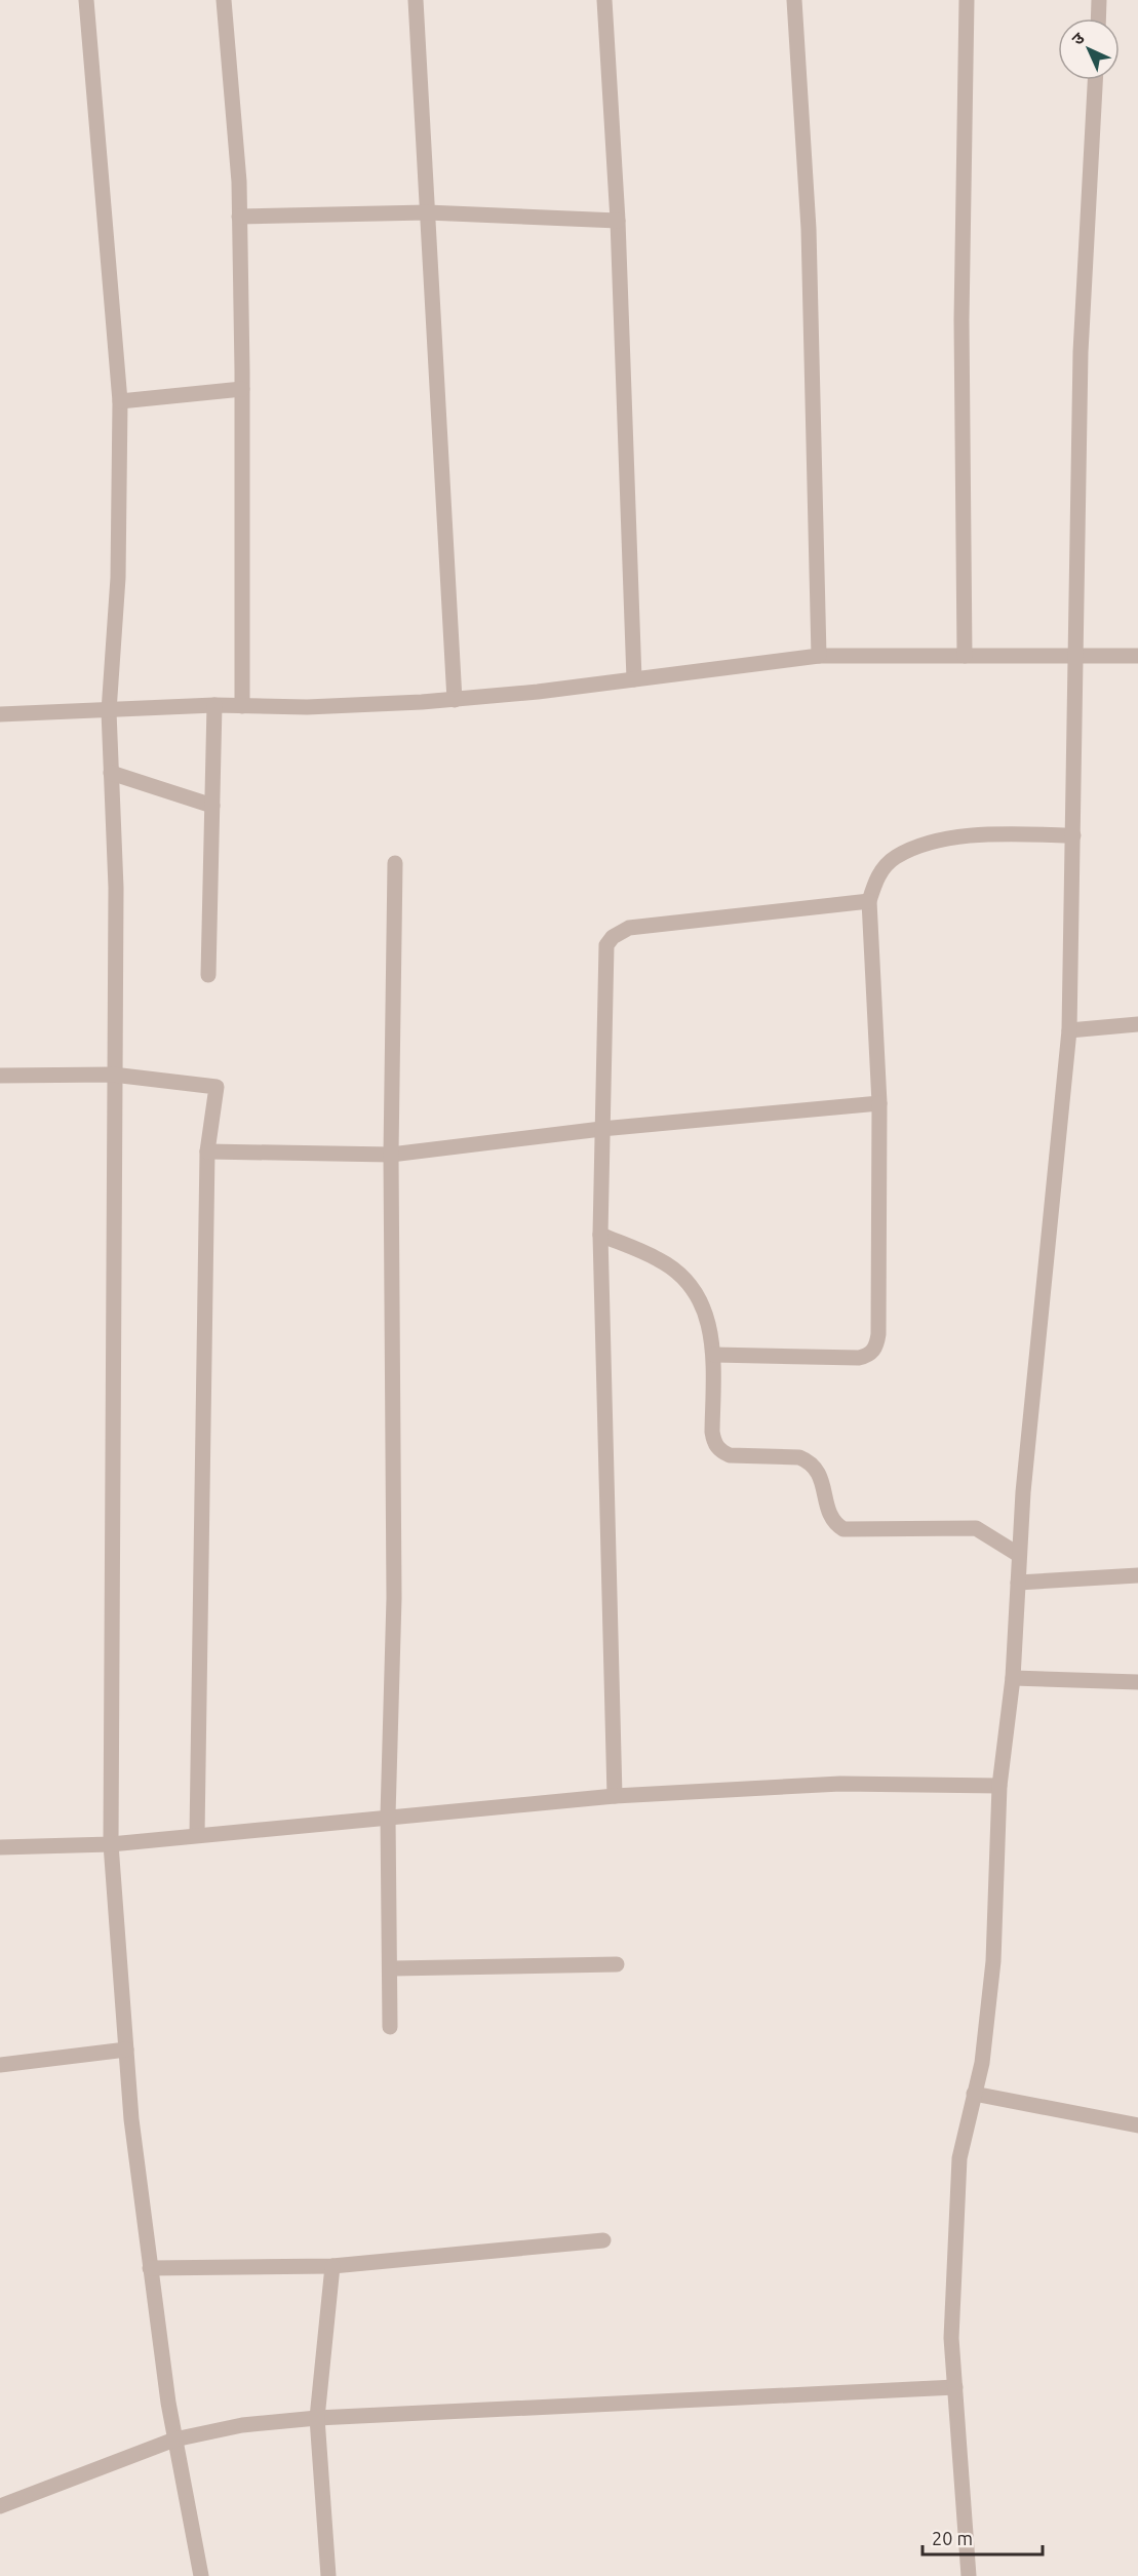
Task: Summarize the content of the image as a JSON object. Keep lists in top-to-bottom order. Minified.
{"scale_bar":"20 m","north":"top left"}
